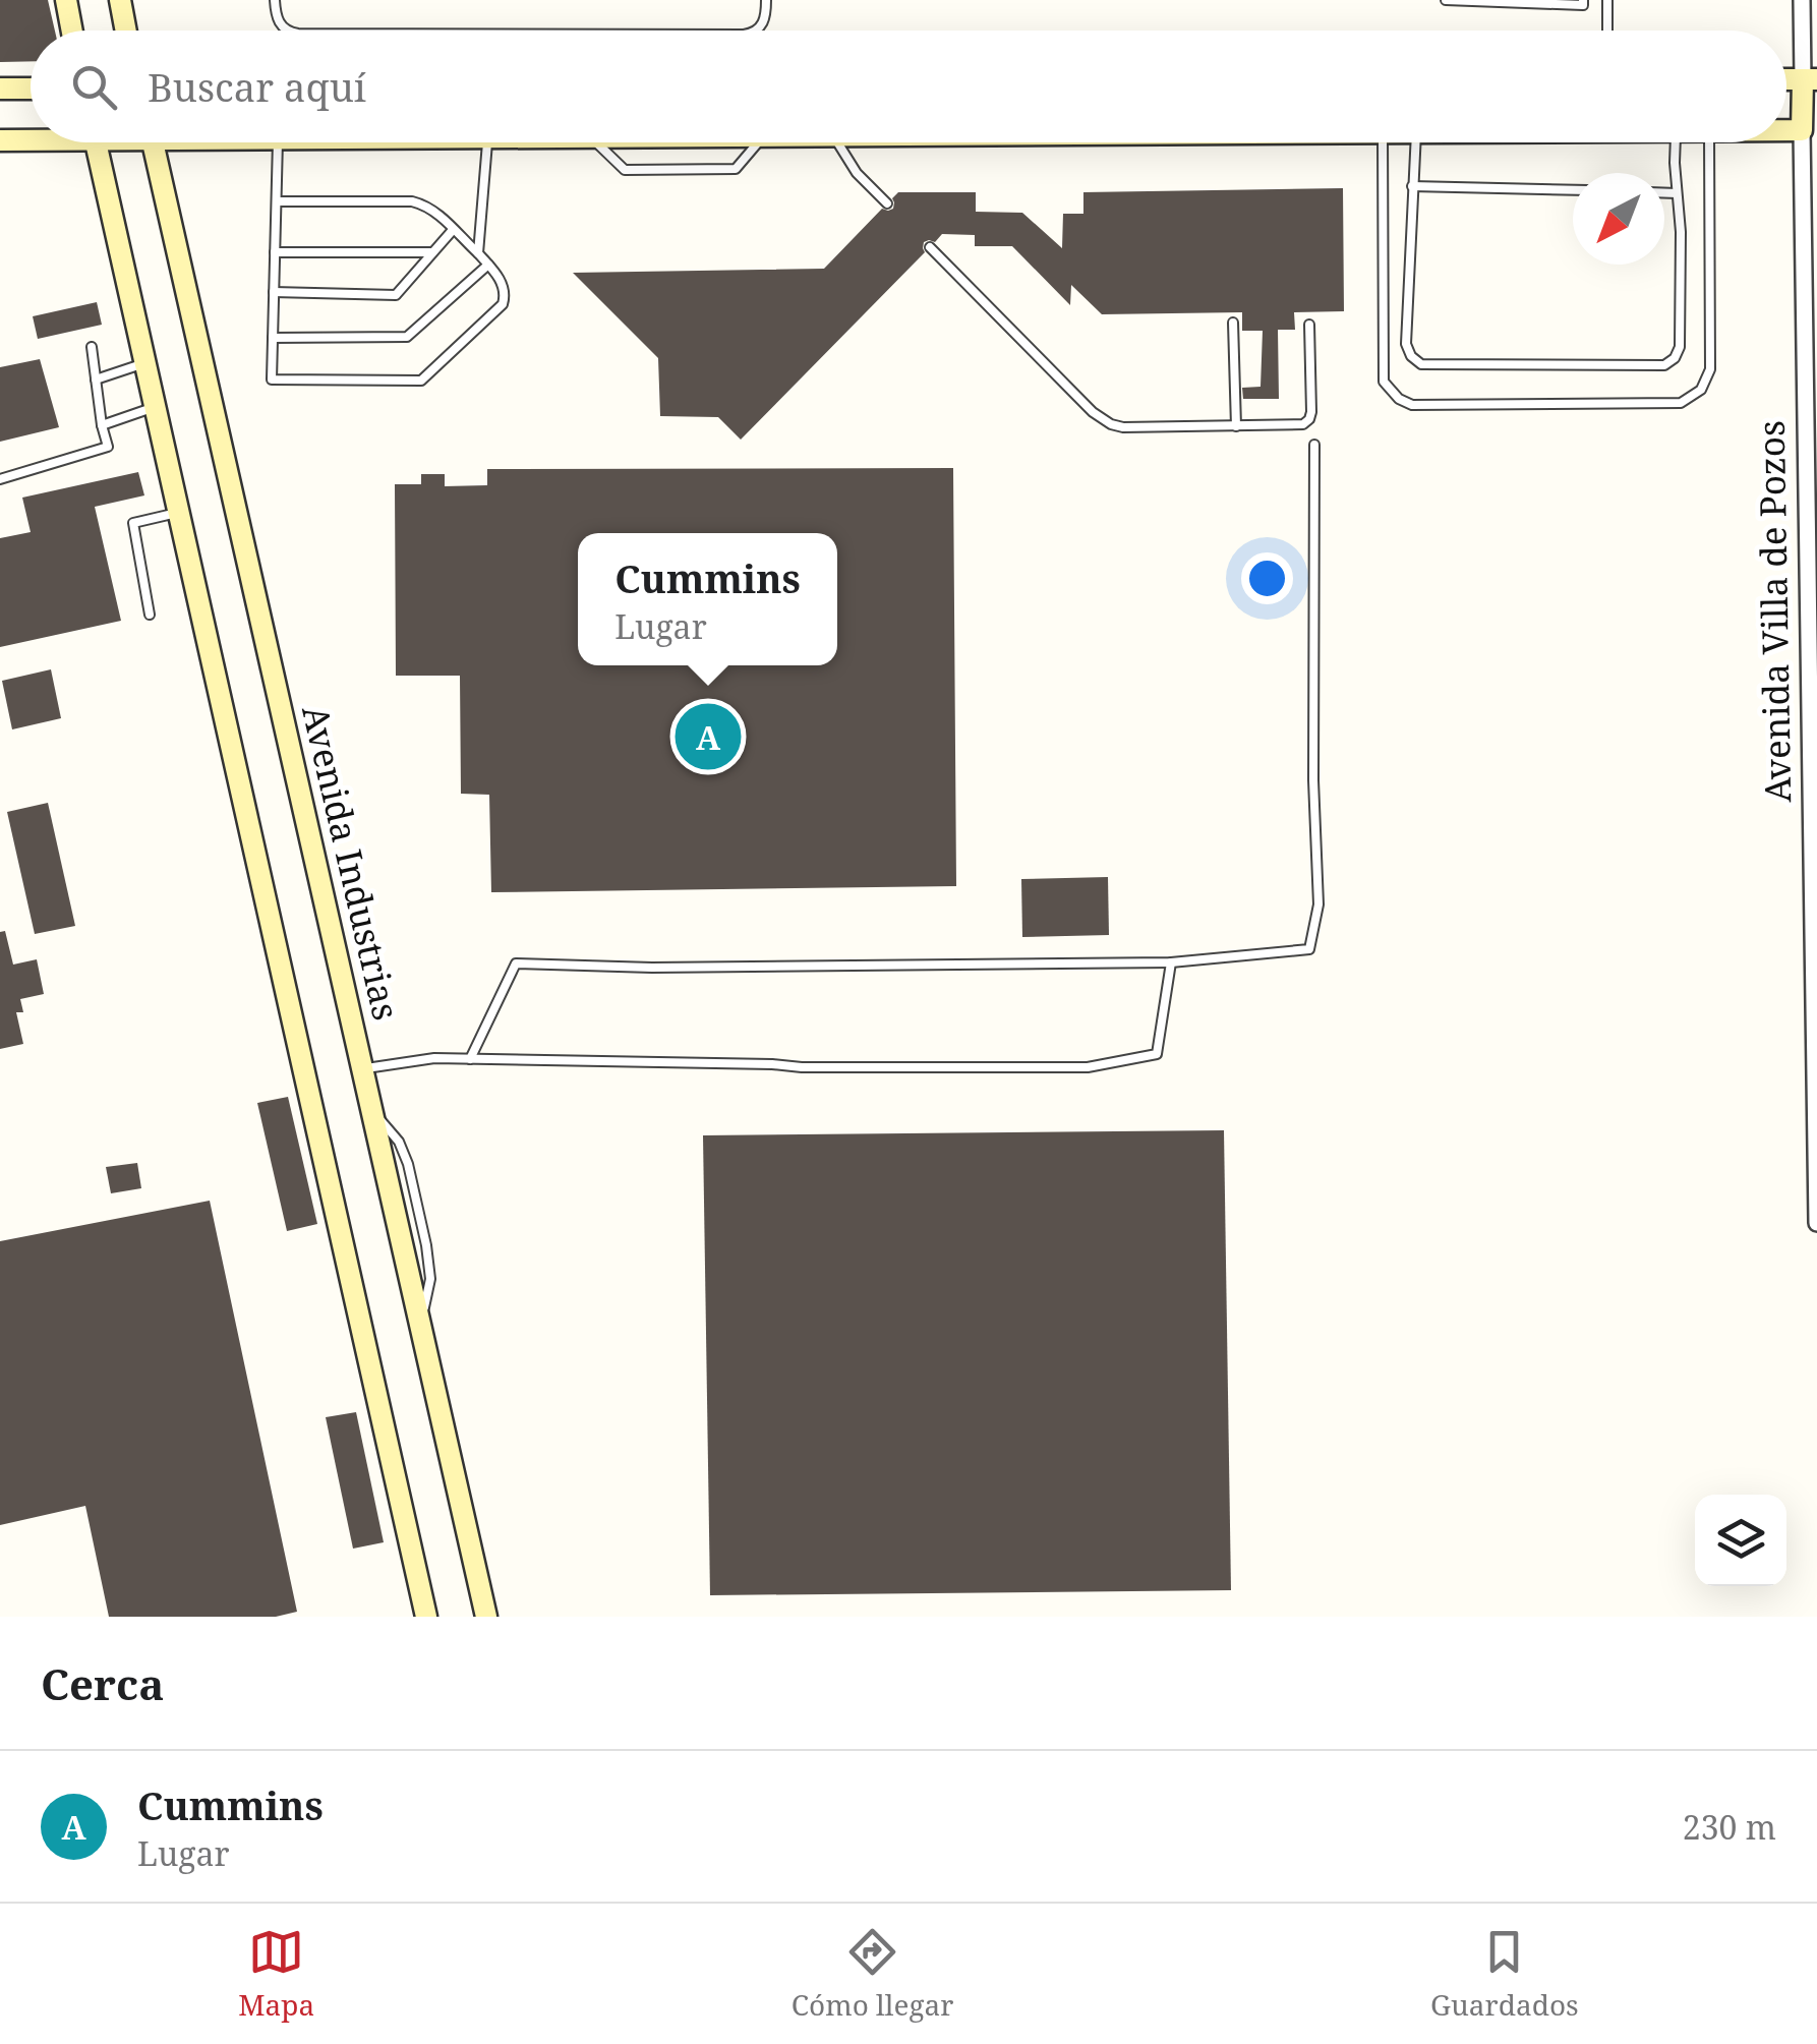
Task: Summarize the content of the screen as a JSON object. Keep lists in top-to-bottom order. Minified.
{"streets":{"main road":["Avenida Villa de Pozos","Avenida Industrias"]},"north":"bottom left","page":{"search":"Buscar aquí","popup":["Cummins","Lugar"],"pins":"A","heading":"Cerca","list":[{"mark":"A","name":"Cummins","note":"Lugar","value":"230 m"}],"nav":["Mapa","Cómo llegar","Guardados"]}}
